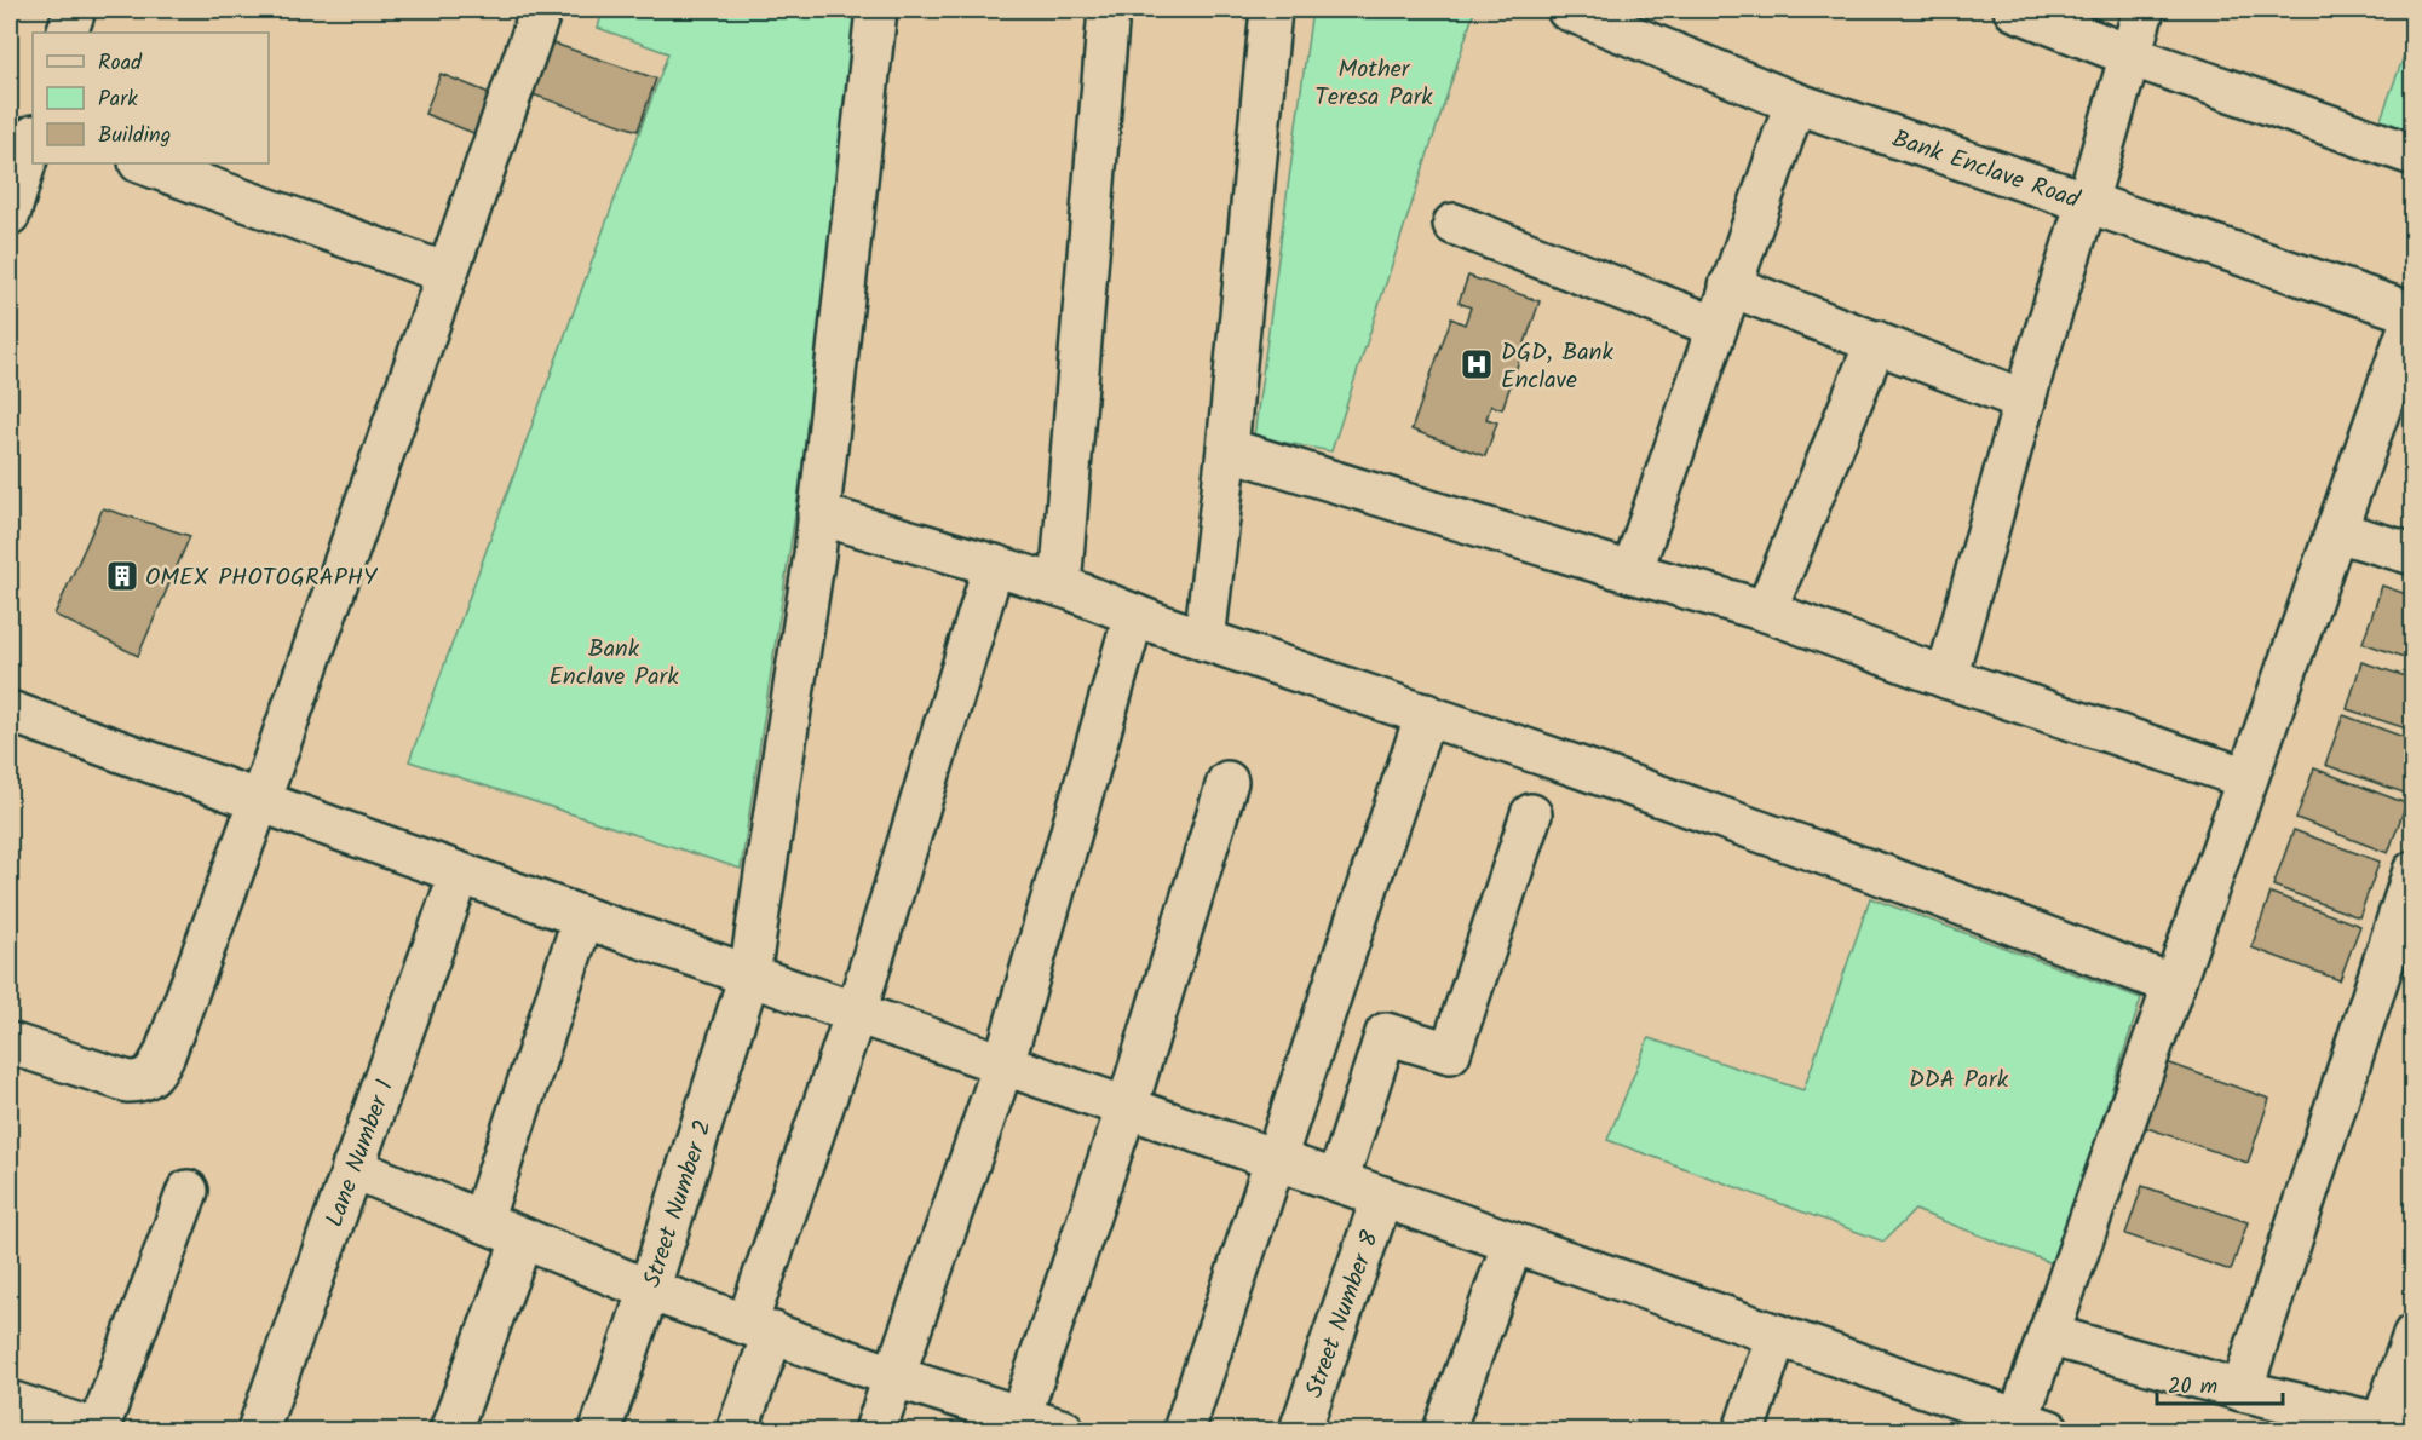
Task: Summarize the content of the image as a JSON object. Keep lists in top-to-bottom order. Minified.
{"streets":{"street":["Bank Enclave Road","Lane Number 1","Street Number 2","Street Number 8"]},"parks":["Mother Teresa Park","Bank Enclave Park","DDA Park"],"places":{"hospital":["DGD, Bank Enclave"],"building":["OMEX PHOTOGRAPHY"]},"legend":["Road","Park","Building"],"scale_bar":"20 m"}
